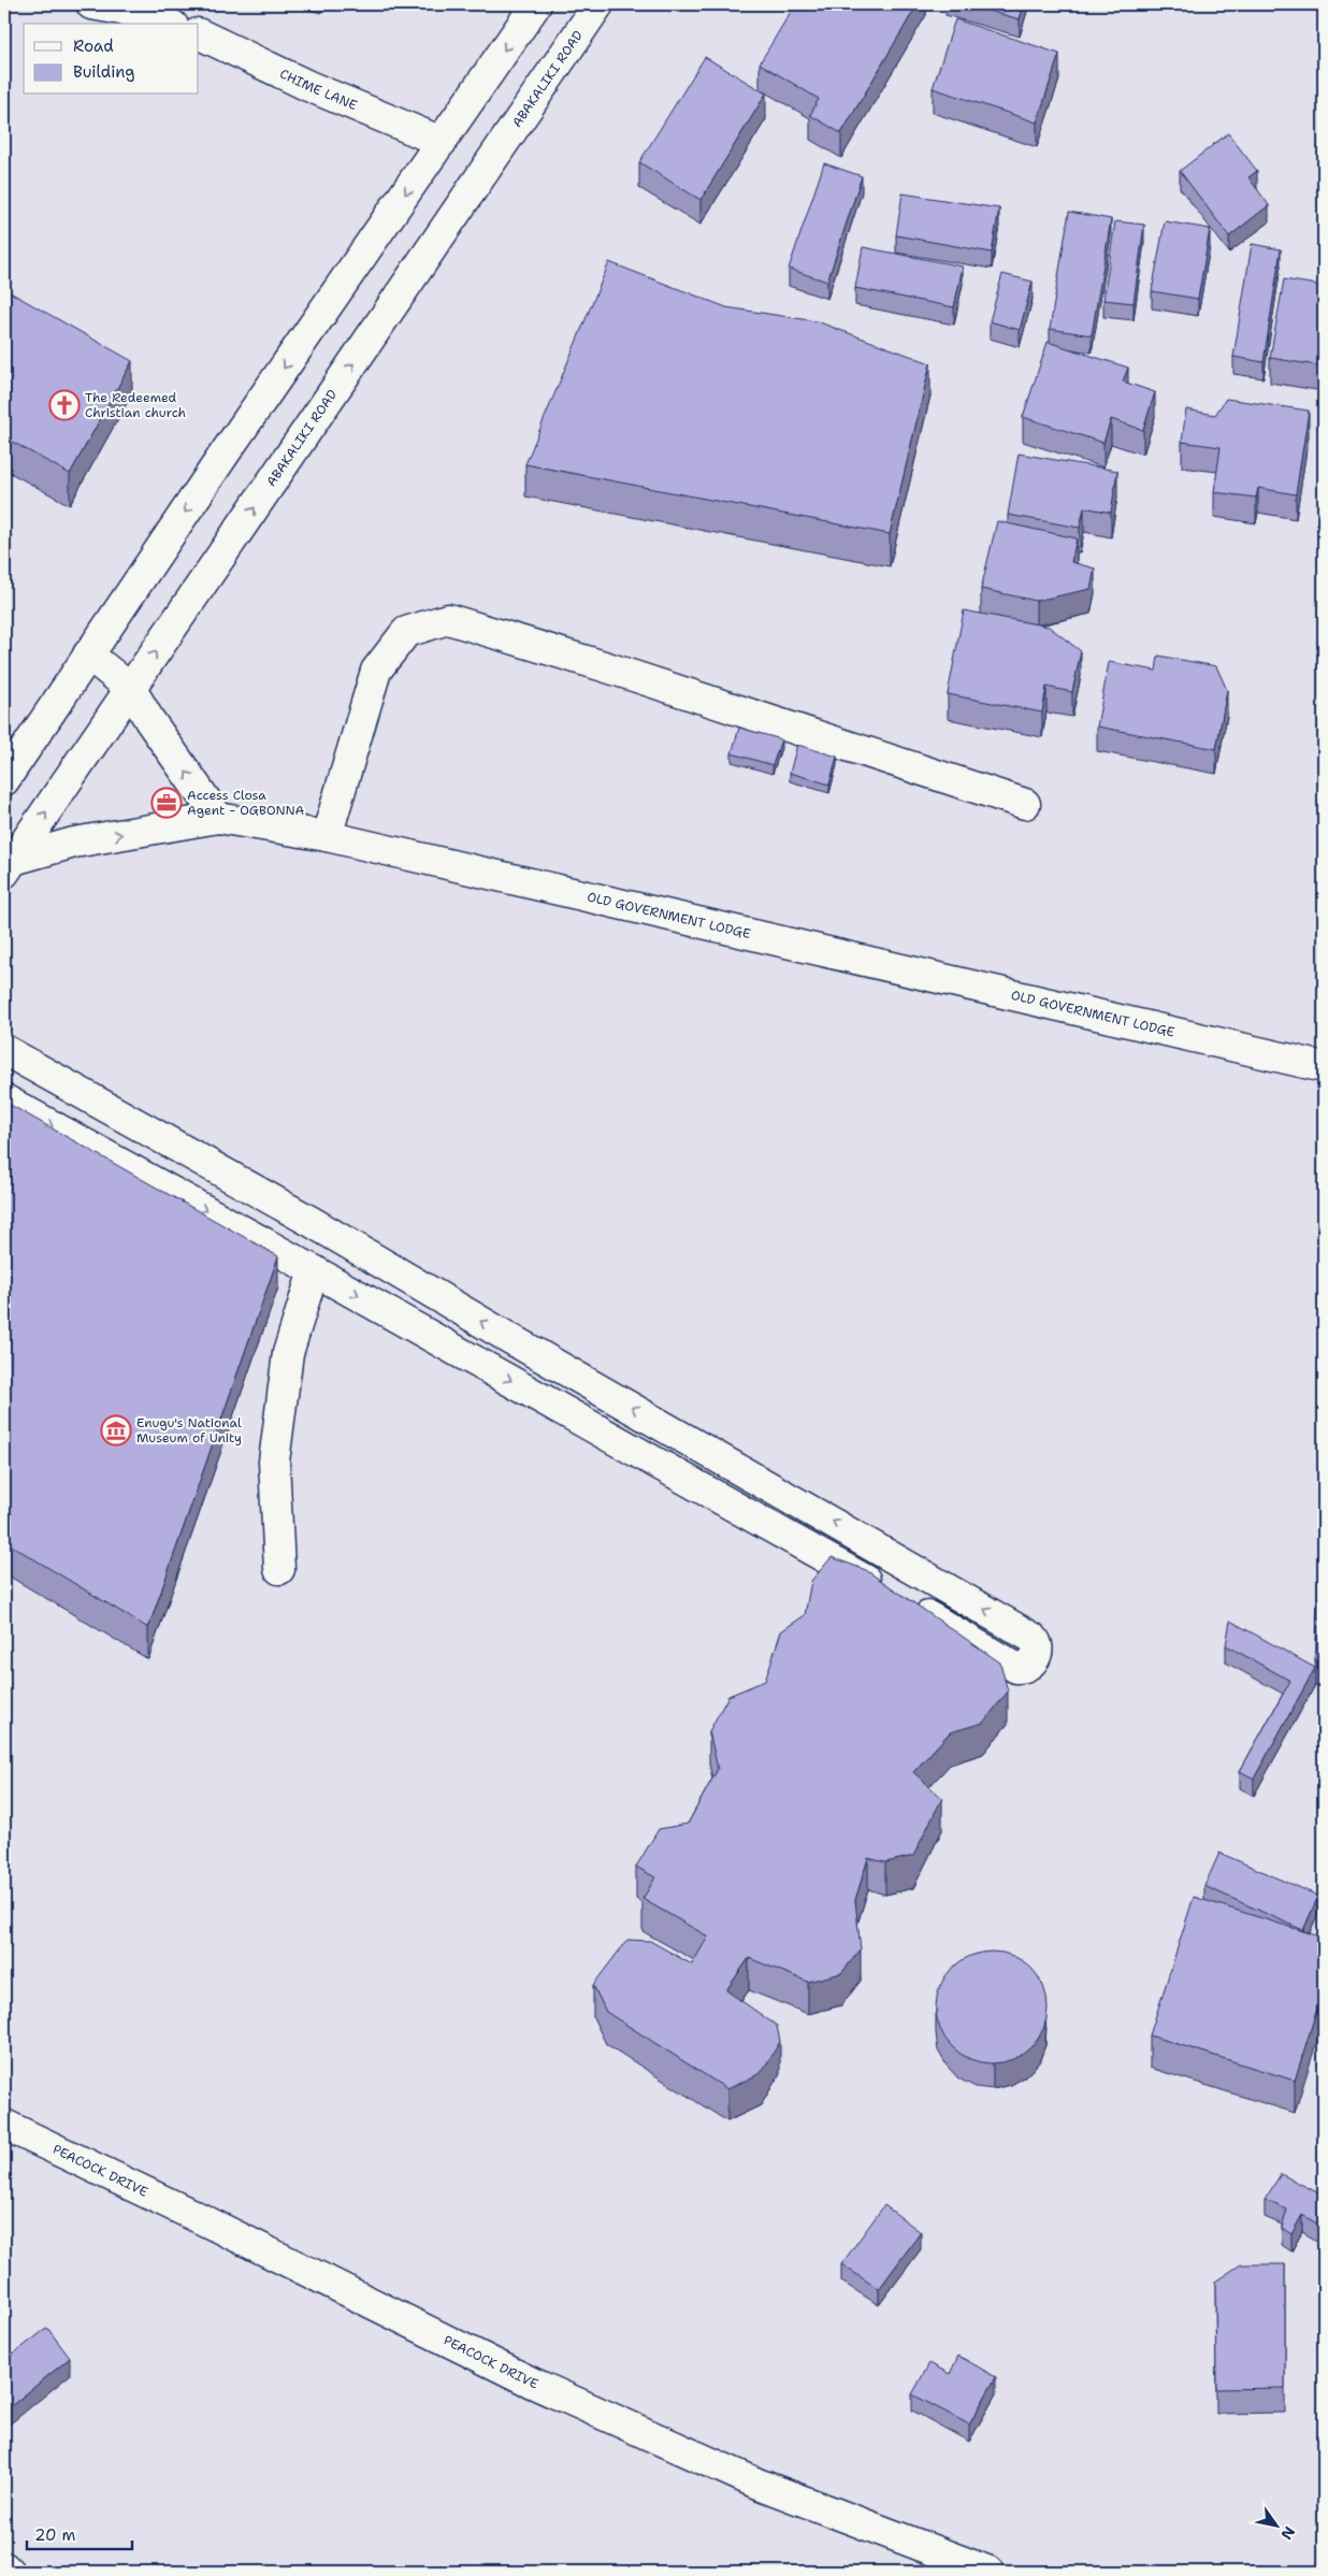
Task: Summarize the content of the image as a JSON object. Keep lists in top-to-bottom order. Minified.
{"streets":{"street":["ABAKALIKI ROAD","CHIME LANE","OLD GOVERNMENT LODGE","PEACOCK DRIVE"]},"crossings":[["ABAKALIKI ROAD","OLD GOVERNMENT LODGE"]],"places":{"church":["The Redeemed Christian church"],"office":["Access Closa Agent - OGBONNA"],"museum":["Enugu's National Museum of Unity"]},"legend":["Road","Building"],"scale_bar":"20 m","north":"bottom right"}
